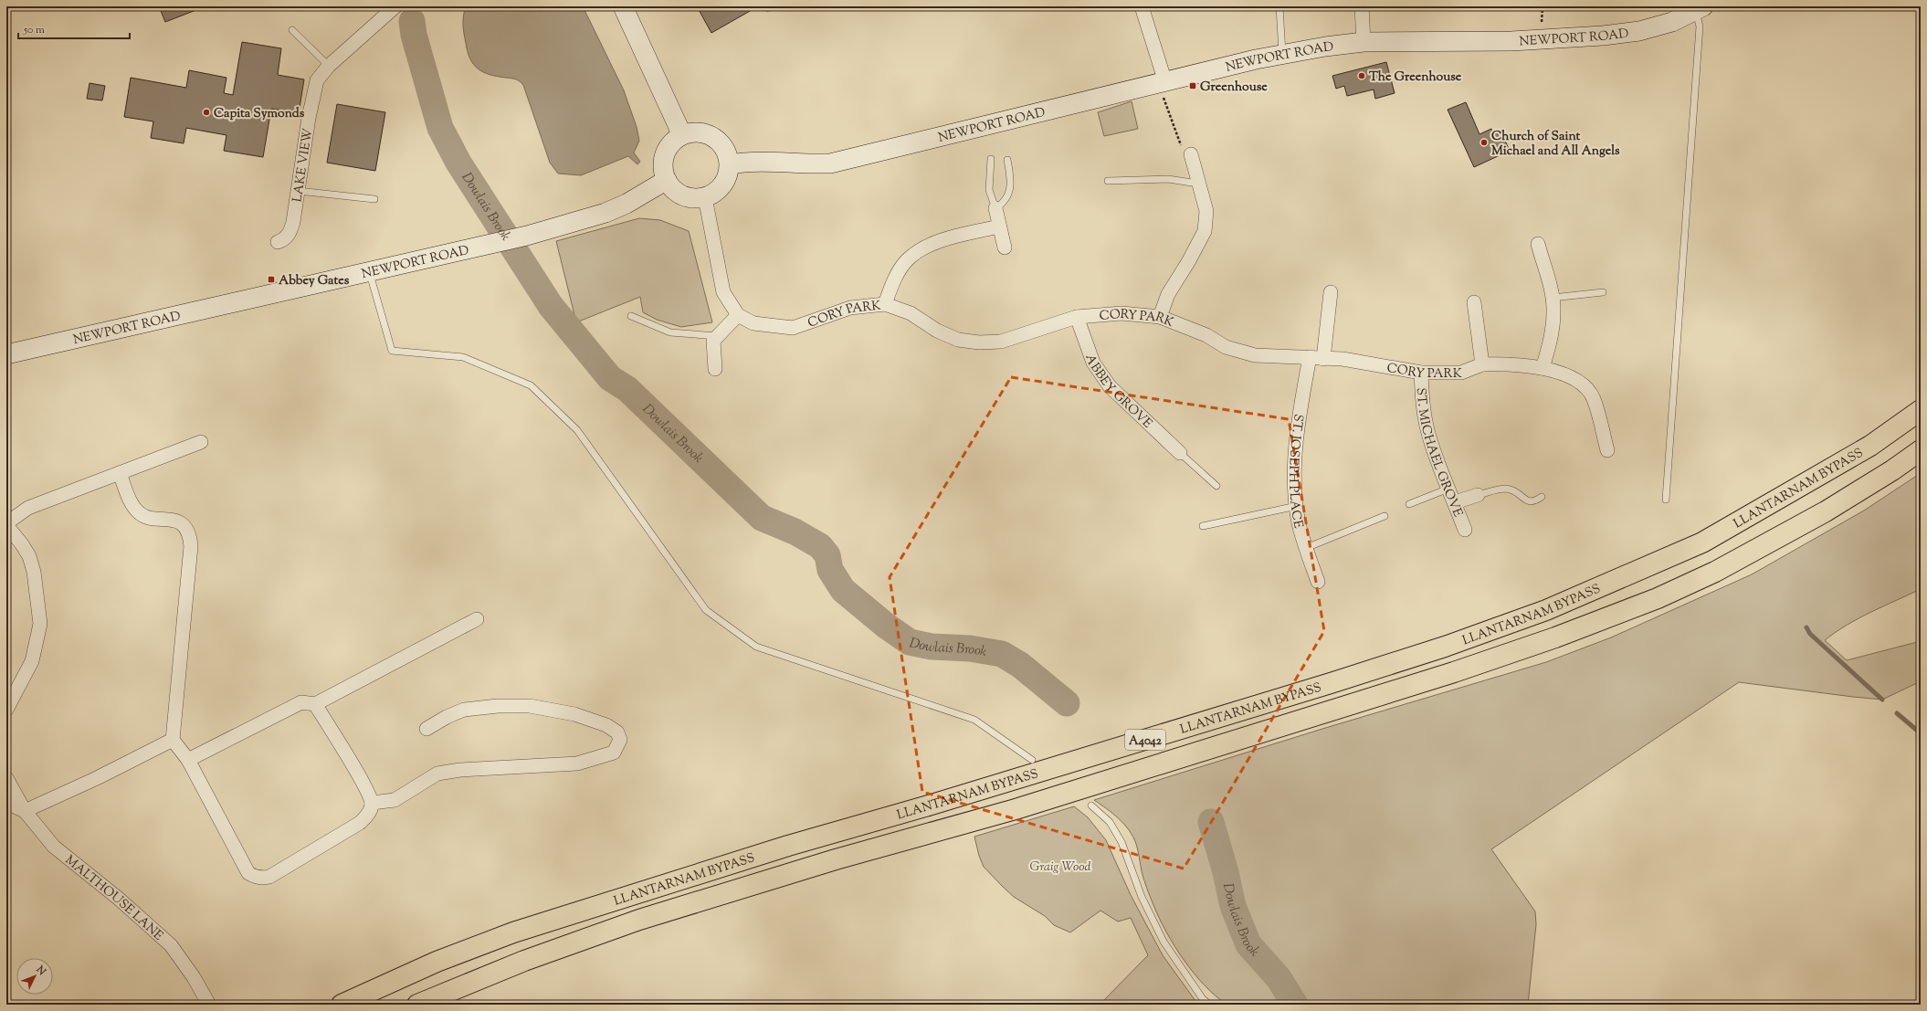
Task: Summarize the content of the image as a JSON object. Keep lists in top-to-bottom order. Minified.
{"streets":{"highway":["LLANTARNAM BYPASS","A4042"],"street":["NEWPORT ROAD","LAKE VIEW","CORY PARK","ABBEY GROVE","ST. MICHAEL GROVE","ST. JOSEPH PLACE","MALTHOUSE LANE"]},"crossings":[["CORY PARK","ABBEY GROVE"],["CORY PARK","ST. MICHAEL GROVE"],["CORY PARK","ST. JOSEPH PLACE"]],"water":["Dowlais Brook"],"parks":["Graig Wood"],"places":{"other":["The Greenhouse","Capita Symonds","Church of Saint Michael and All Angels"],"transit":["Greenhouse","Abbey Gates"]},"scale_bar":"50 m","north":"top right"}
